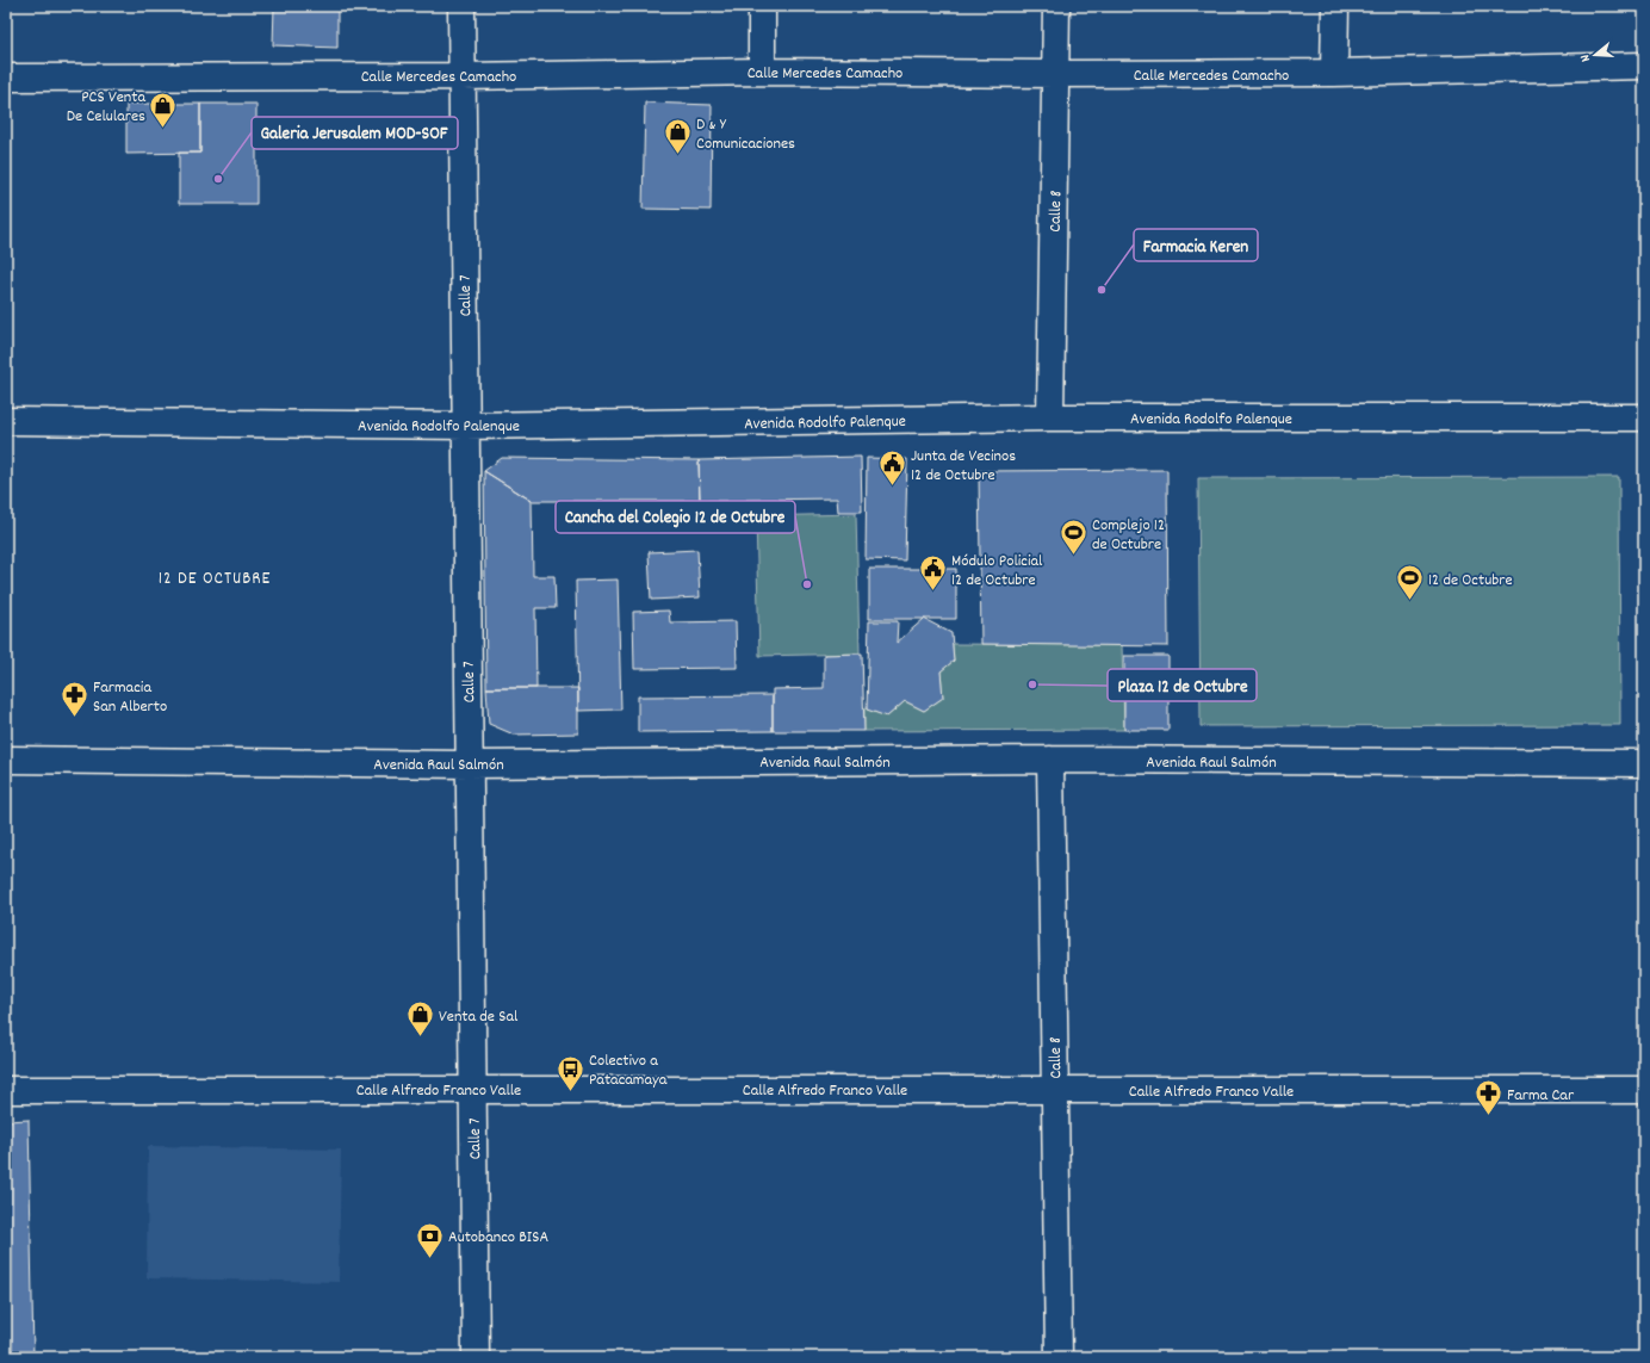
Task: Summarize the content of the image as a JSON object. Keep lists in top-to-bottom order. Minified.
{"streets":{"street":["Calle Mercedes Camacho","Calle 8","Calle 7","Avenida Rodolfo Palenque","Avenida Raul Salmón","Calle Alfredo Franco Valle"]},"crossings":[["Calle Mercedes Camacho","Calle 8"],["Calle Mercedes Camacho","Calle 7"],["Calle 8","Avenida Rodolfo Palenque"],["Calle 8","Avenida Raul Salmón"],["Calle 8","Calle Alfredo Franco Valle"],["Calle 7","Avenida Rodolfo Palenque"],["Calle 7","Avenida Raul Salmón"],["Calle 7","Calle Alfredo Franco Valle"]],"districts":["12 DE OCTUBRE"],"places":{"shop":["PCS Venta De Celulares","D & Y Comunicaciones","Venta de Sal"],"other":["Galeria Jerusalem MOD-SOF","Farmacia Keren","Cancha del Colegio 12 de Octubre","Plaza 12 de Octubre"],"public building":["Junta de Vecinos 12 de Octubre","Módulo Policial 12 de Octubre"],"sports":["Complejo 12 de Octubre","12 de Octubre"],"pharmacy":["Farmacia San Alberto","Farma Car"],"bus stop":["Colectivo a Patacamaya"],"bank":["Autobanco BISA"]},"north":"left"}
